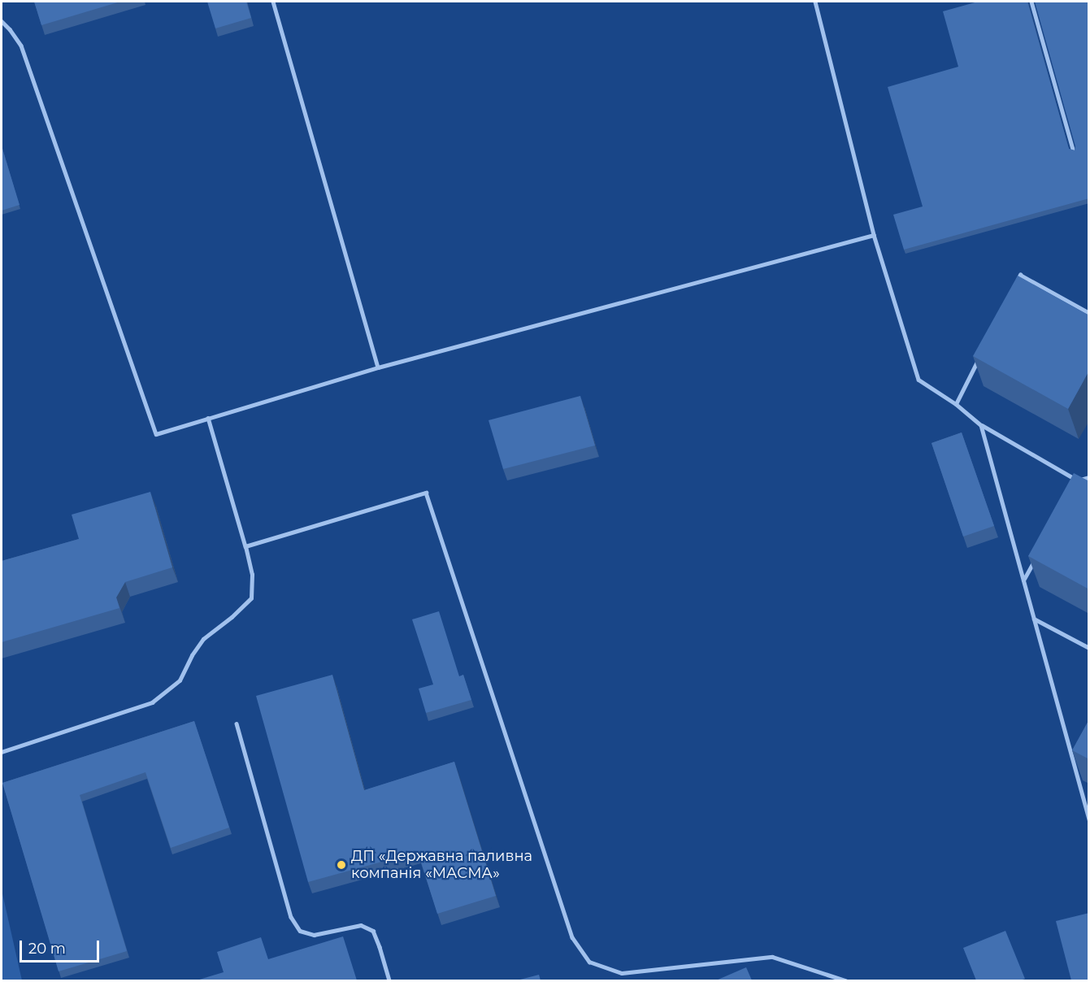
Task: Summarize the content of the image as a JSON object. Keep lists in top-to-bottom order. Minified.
{"places":["ДП «Державна паливна компанія «МАСМА»"],"scale_bar":"20 m"}
